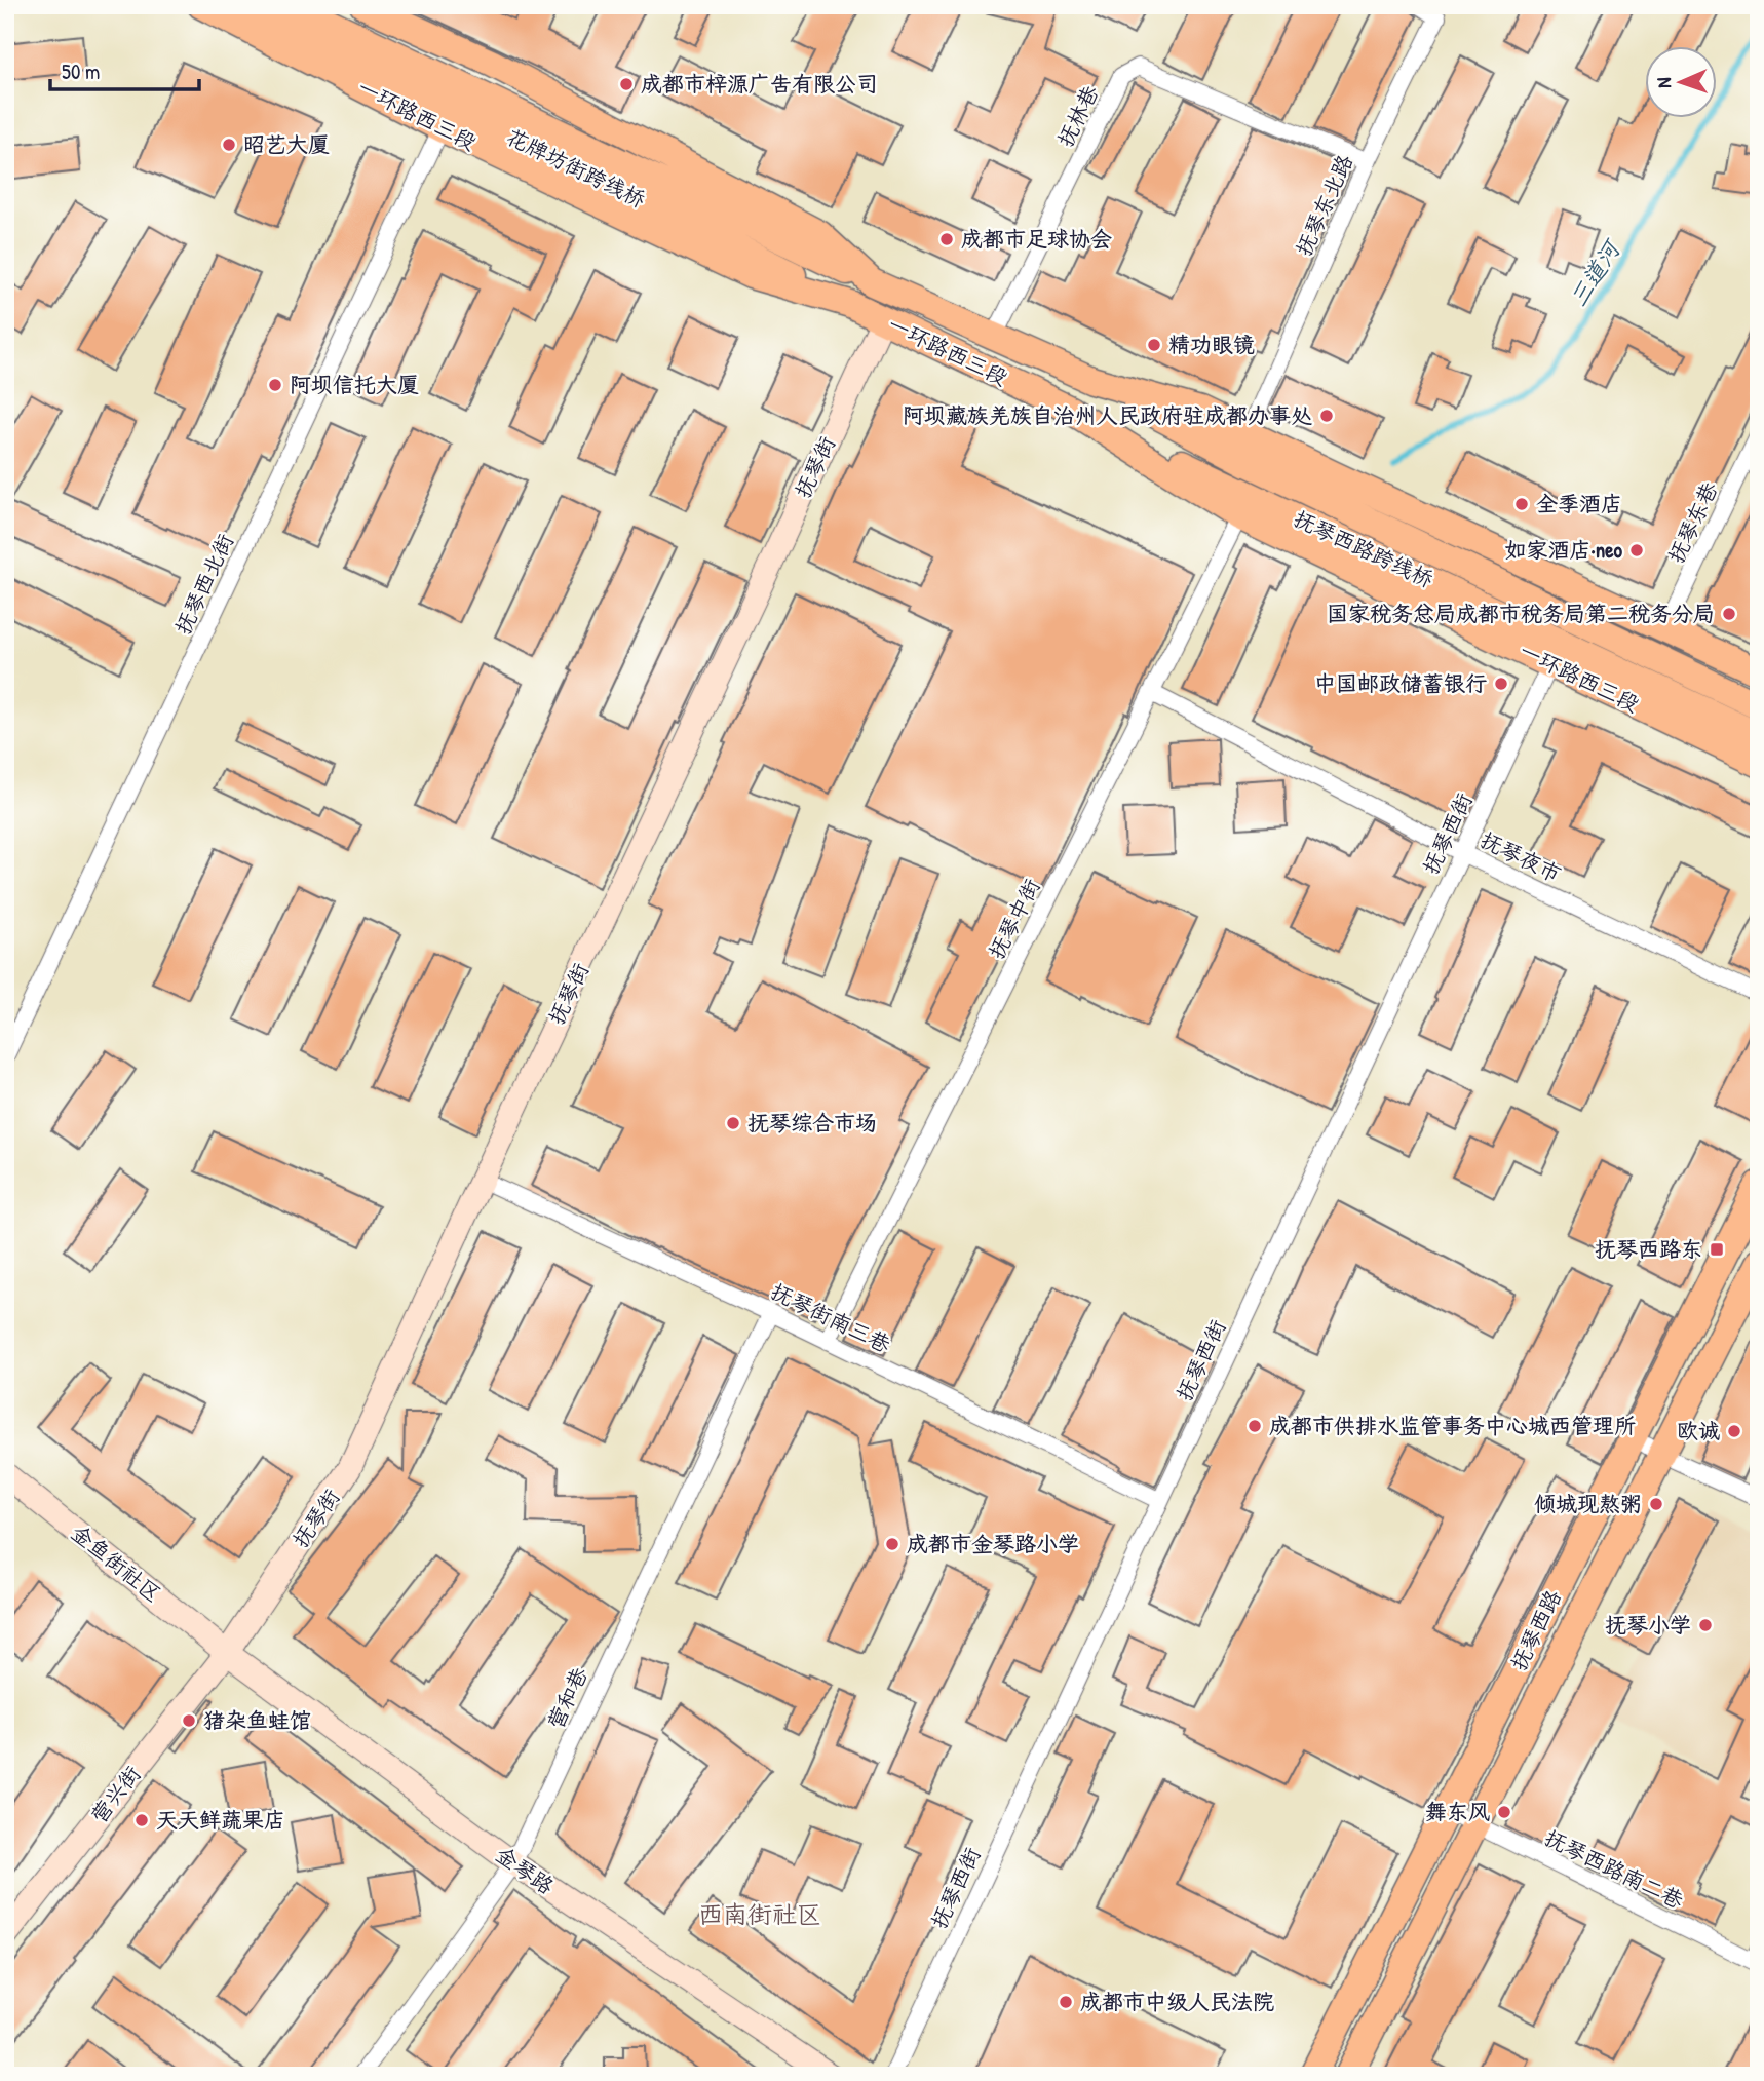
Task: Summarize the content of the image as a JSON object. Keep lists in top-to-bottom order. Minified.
{"streets":{"main road":["一环路西三段","花牌坊街跨线桥","抚琴西路跨线桥","抚琴西路"],"street":["抚林巷","抚琴东北路","抚琴街","抚琴东巷","抚琴西北街","抚琴西街","抚琴夜市","抚琴中街","抚琴街南三巷","金鱼街社区","营和巷","营兴街","抚琴西路南二巷","金琴路"]},"crossings":[["一环路西三段","抚林巷"],["一环路西三段","抚琴东北路"],["一环路西三段","抚琴街"],["一环路西三段","抚琴东巷"],["一环路西三段","抚琴西路跨线桥"],["一环路西三段","抚琴西北街"],["一环路西三段","抚琴西街"],["一环路西三段","抚琴中街"],["抚林巷","抚琴东北路"],["抚琴街","抚琴街南三巷"],["抚琴街","金鱼街社区"],["抚琴街","营兴街"],["抚琴街","金琴路"],["抚琴西路跨线桥","抚琴中街"],["抚琴西街","抚琴夜市"],["抚琴西街","抚琴街南三巷"],["抚琴夜市","抚琴中街"],["抚琴中街","抚琴街南三巷"],["抚琴街南三巷","营和巷"],["金鱼街社区","营兴街"],["金鱼街社区","金琴路"],["抚琴西路","抚琴西路南二巷"],["营和巷","金琴路"],["营兴街","金琴路"]],"districts":["西南街社区"],"water":["三道河"],"places":{"other":["成都市梓源广告有限公司","昭艺大厦","成都市足球协会","精功眼镜","阿坝信托大厦","阿坝藏族羌族自治州人民政府驻成都办事处","全季酒店","如家酒店·neo","国家税务总局成都市税务局第二税务分局","中国邮政储蓄银行","抚琴综合市场","成都市供排水监管事务中心城西管理所","欧诚","倾城现熬粥","成都市金琴路小学","抚琴小学","猪杂鱼蛙馆","舞东风","天天鲜蔬果店","成都市中级人民法院"],"transit":["抚琴西路东"]},"scale_bar":"50 m","north":"left"}
